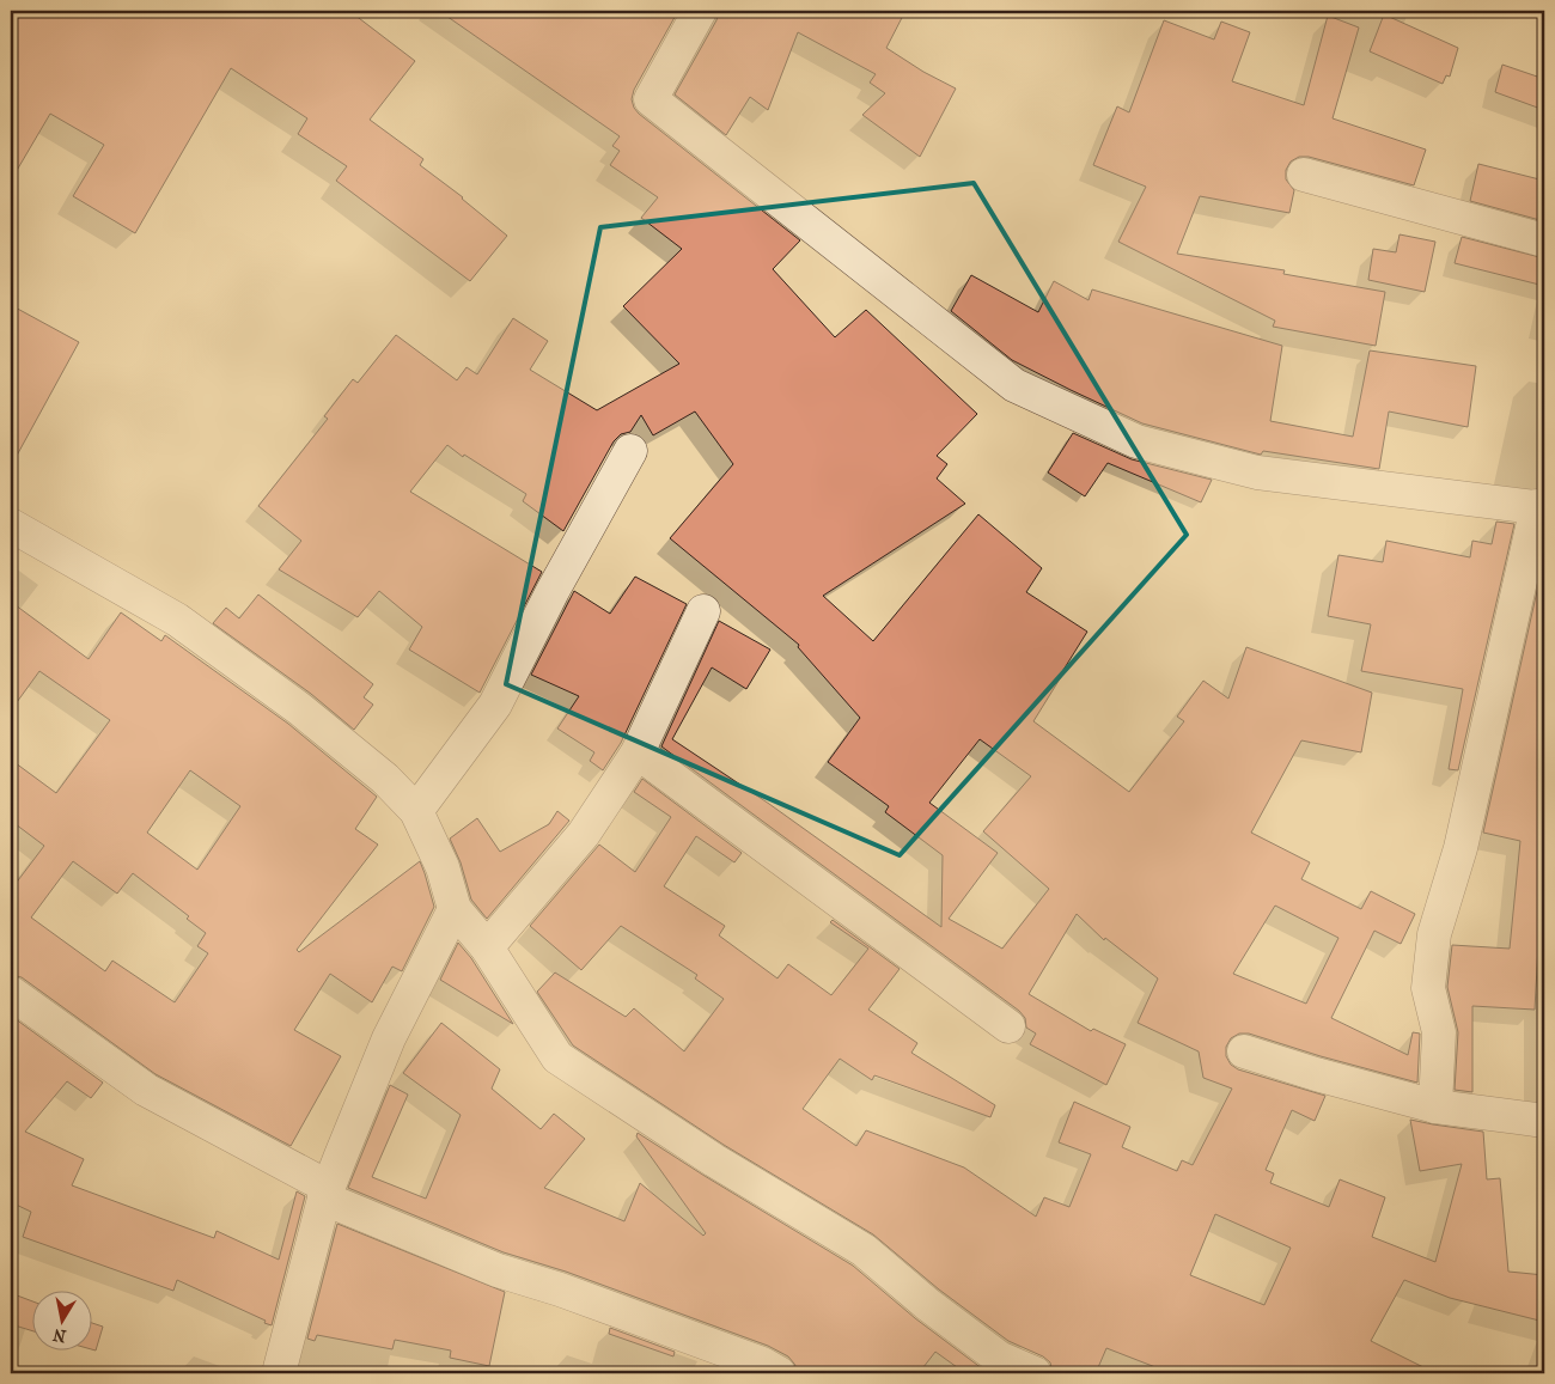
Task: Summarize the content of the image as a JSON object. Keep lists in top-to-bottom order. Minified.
{"north":"bottom"}
